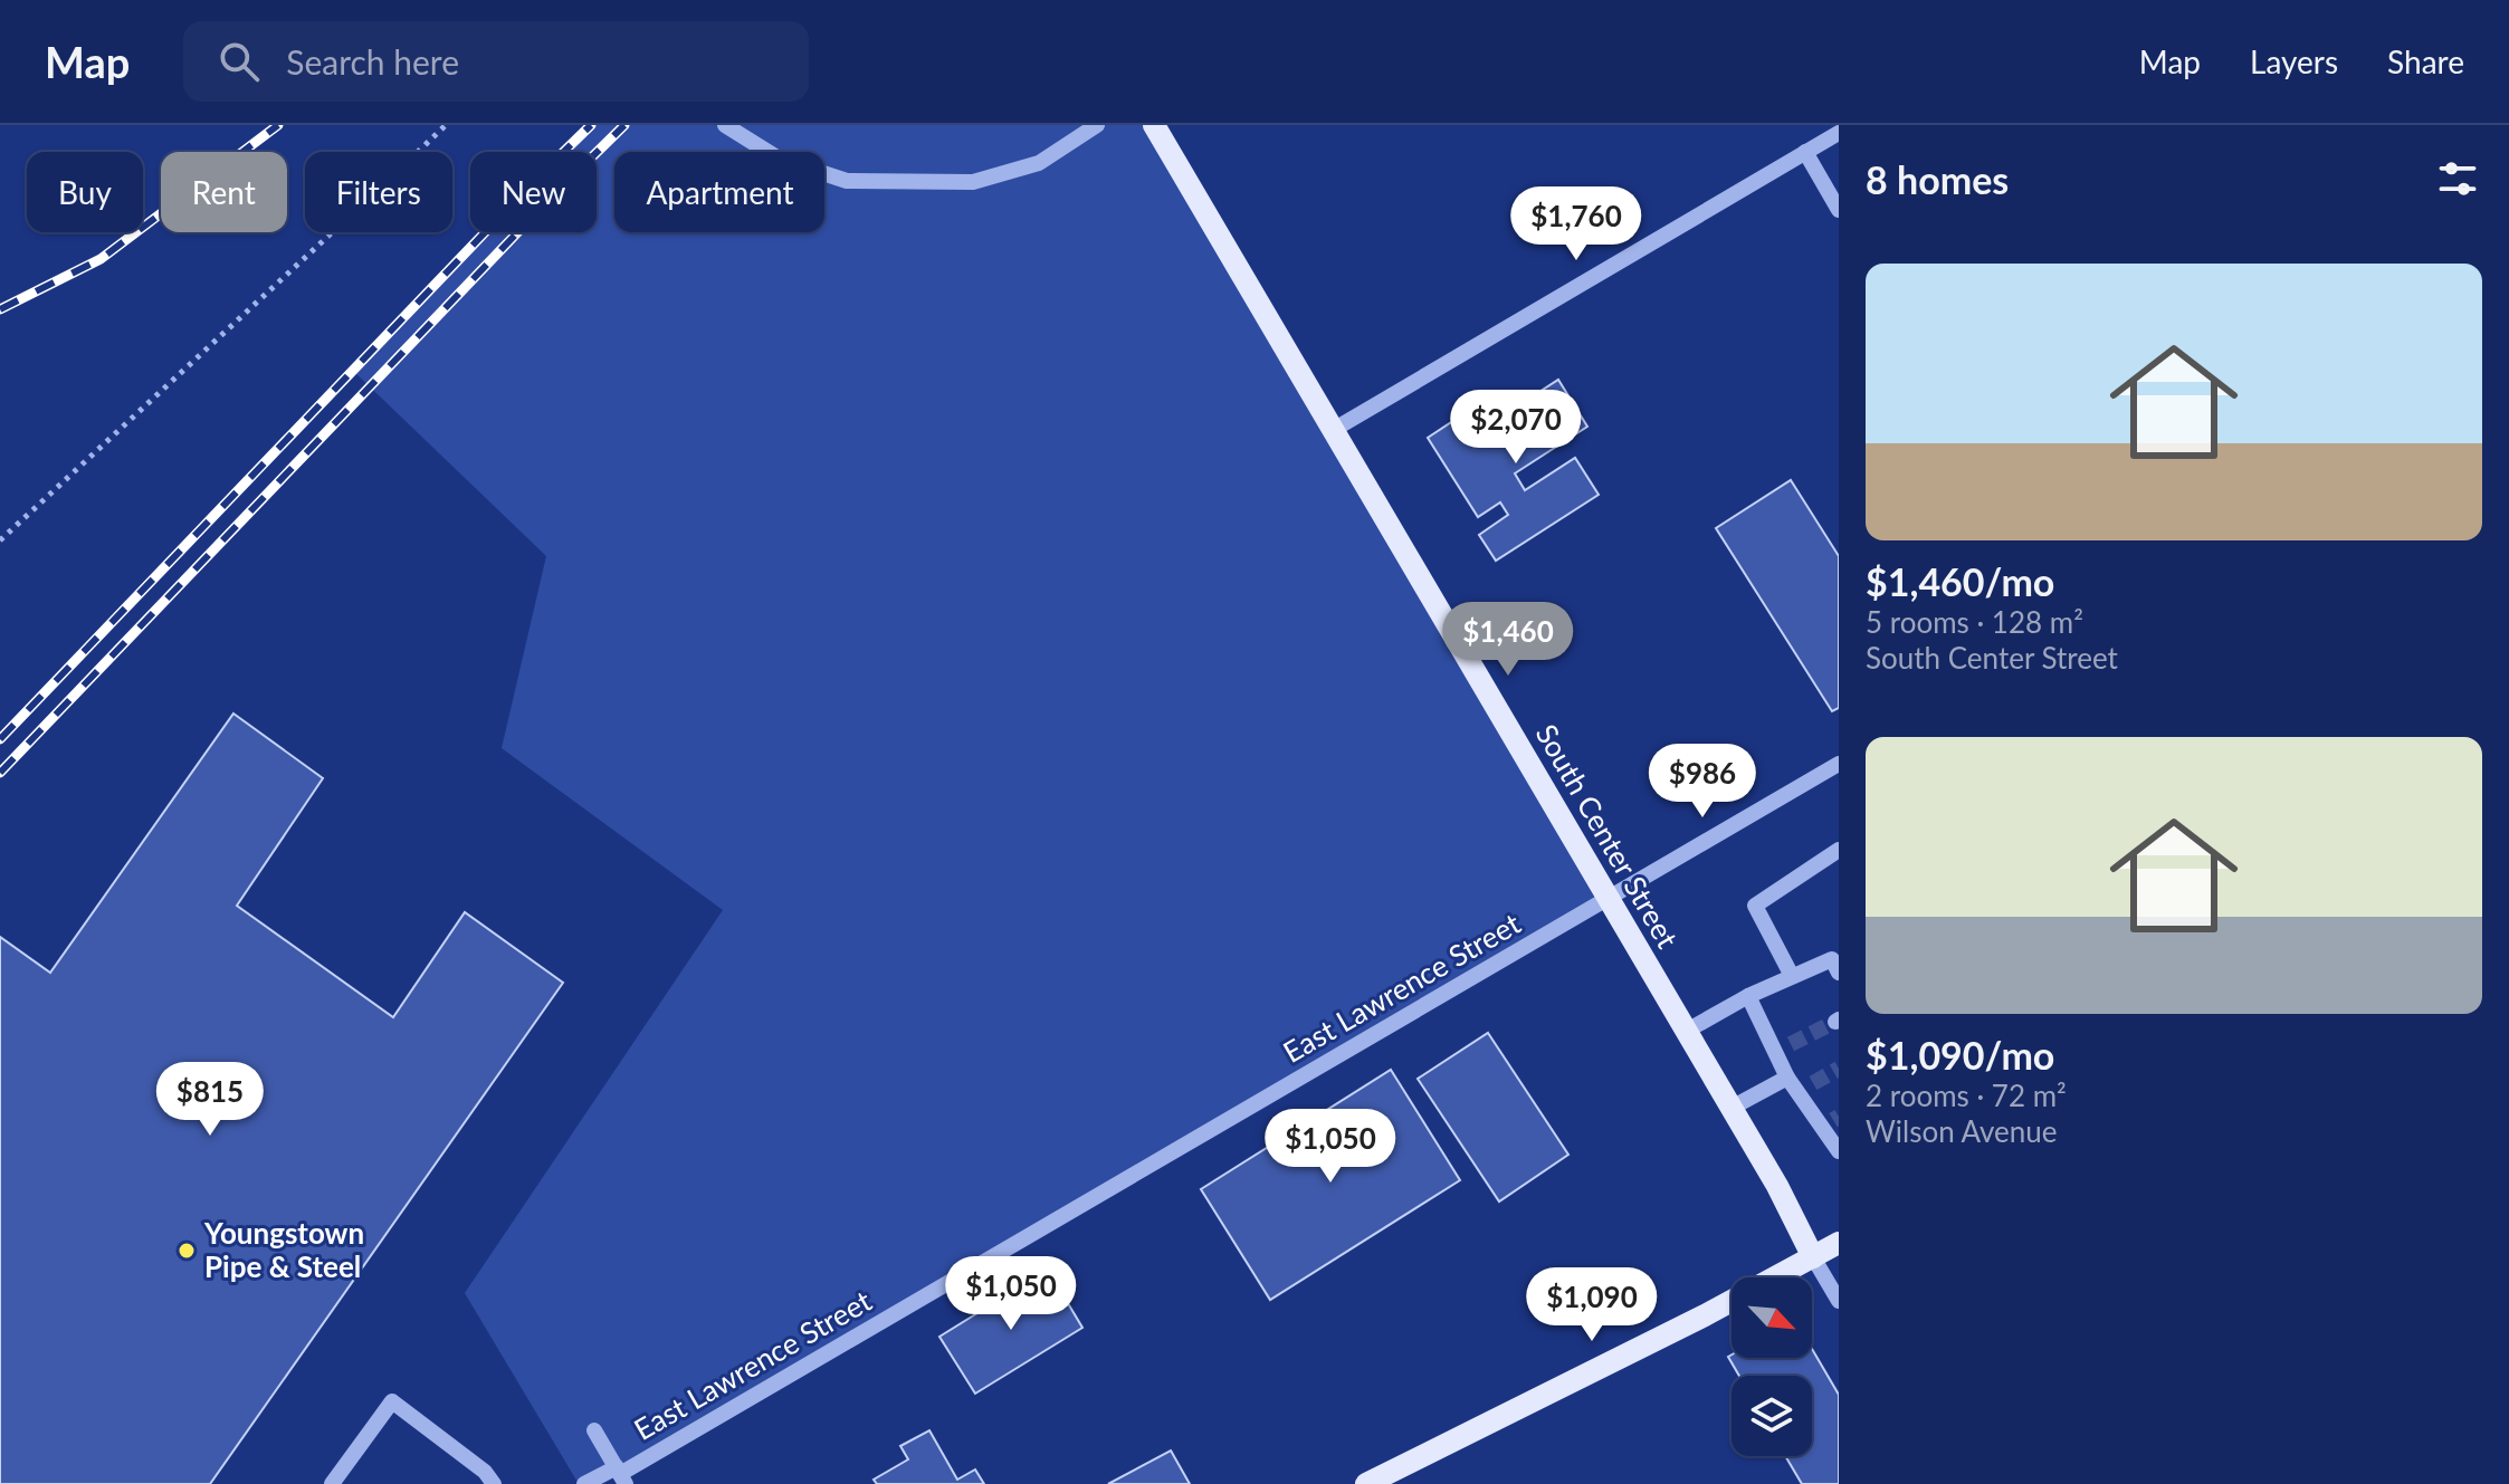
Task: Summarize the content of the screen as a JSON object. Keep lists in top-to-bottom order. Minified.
{"streets":{"main road":["South Center Street"],"street":["East Lawrence Street"]},"crossings":[["South Center Street","East Lawrence Street"]],"places":["Youngstown Pipe & Steel"],"north":"bottom right","page":{"header":"Map","search":"Search here","nav":["Map","Layers","Share"],"heading":"8 homes","chip":["Buy","Rent","Filters","New","Apartment"],"price":["$1,760","$2,070","$1,460","$986","$815","$1,050","$1,050","$1,090"],"list":[{"name":"$1,460/mo","note":"5 rooms · 128 m² · South Center Street"},{"name":"$1,090/mo","note":"2 rooms · 72 m² · Wilson Avenue"}]}}
